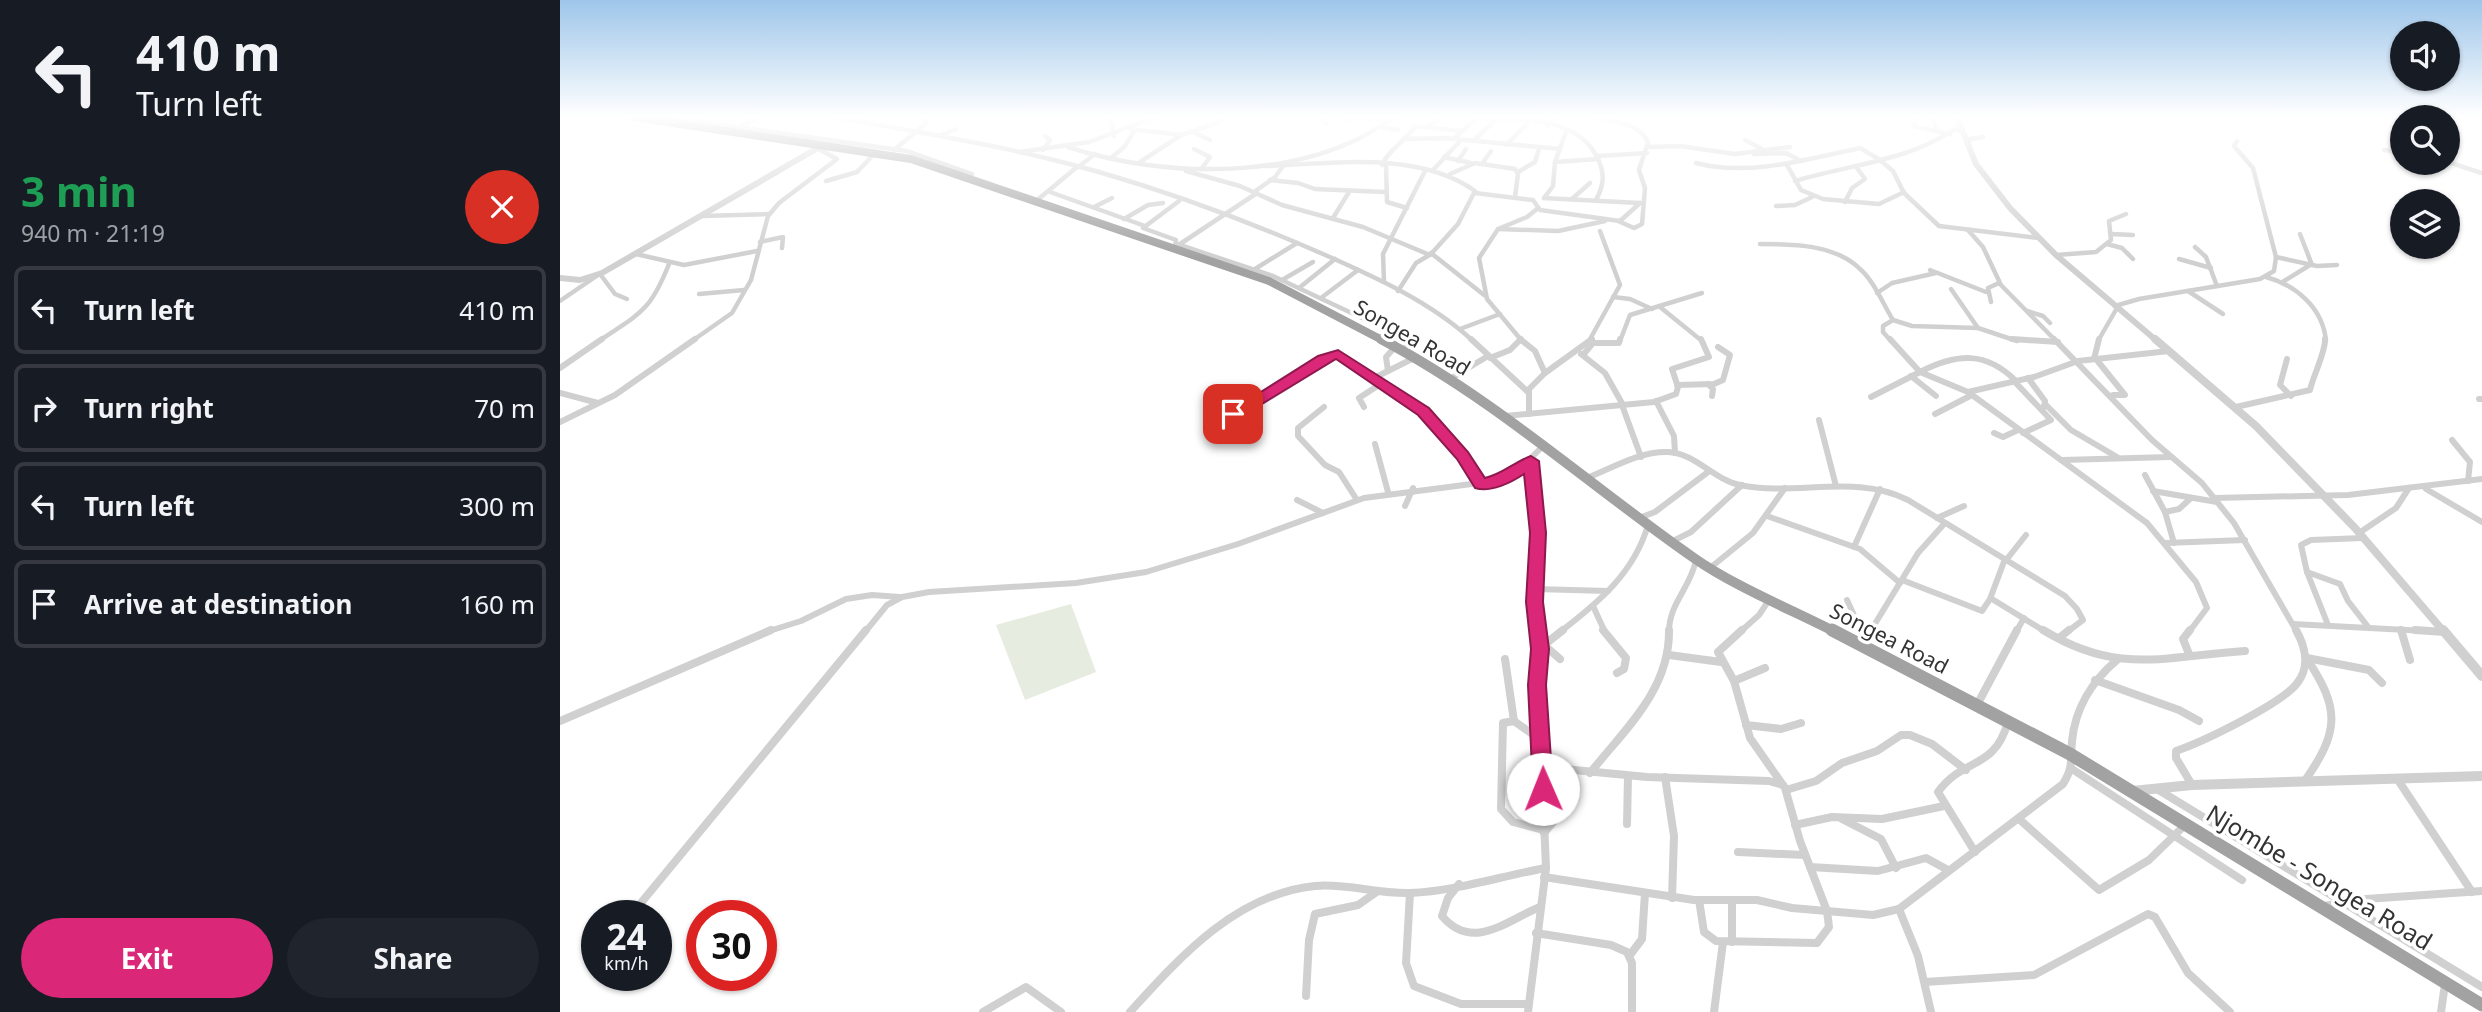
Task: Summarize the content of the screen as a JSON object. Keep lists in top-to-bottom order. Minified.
{"streets":{"highway":["Songea Road","Njombe - Songea Road"]},"crossings":[["Songea Road","Njombe - Songea Road"]],"page":{"turn":["410 m","Turn left"],"heading":["3 min","940 m · 21:19"],"list":[{"name":"Turn left","value":"410 m"},{"name":"Turn right","value":"70 m"},{"name":"Turn left","value":"300 m"},{"name":"Arrive at destination","value":"160 m"}],"speed":"24 km/h","limit":"30","buttons":["Exit","Share"]}}
